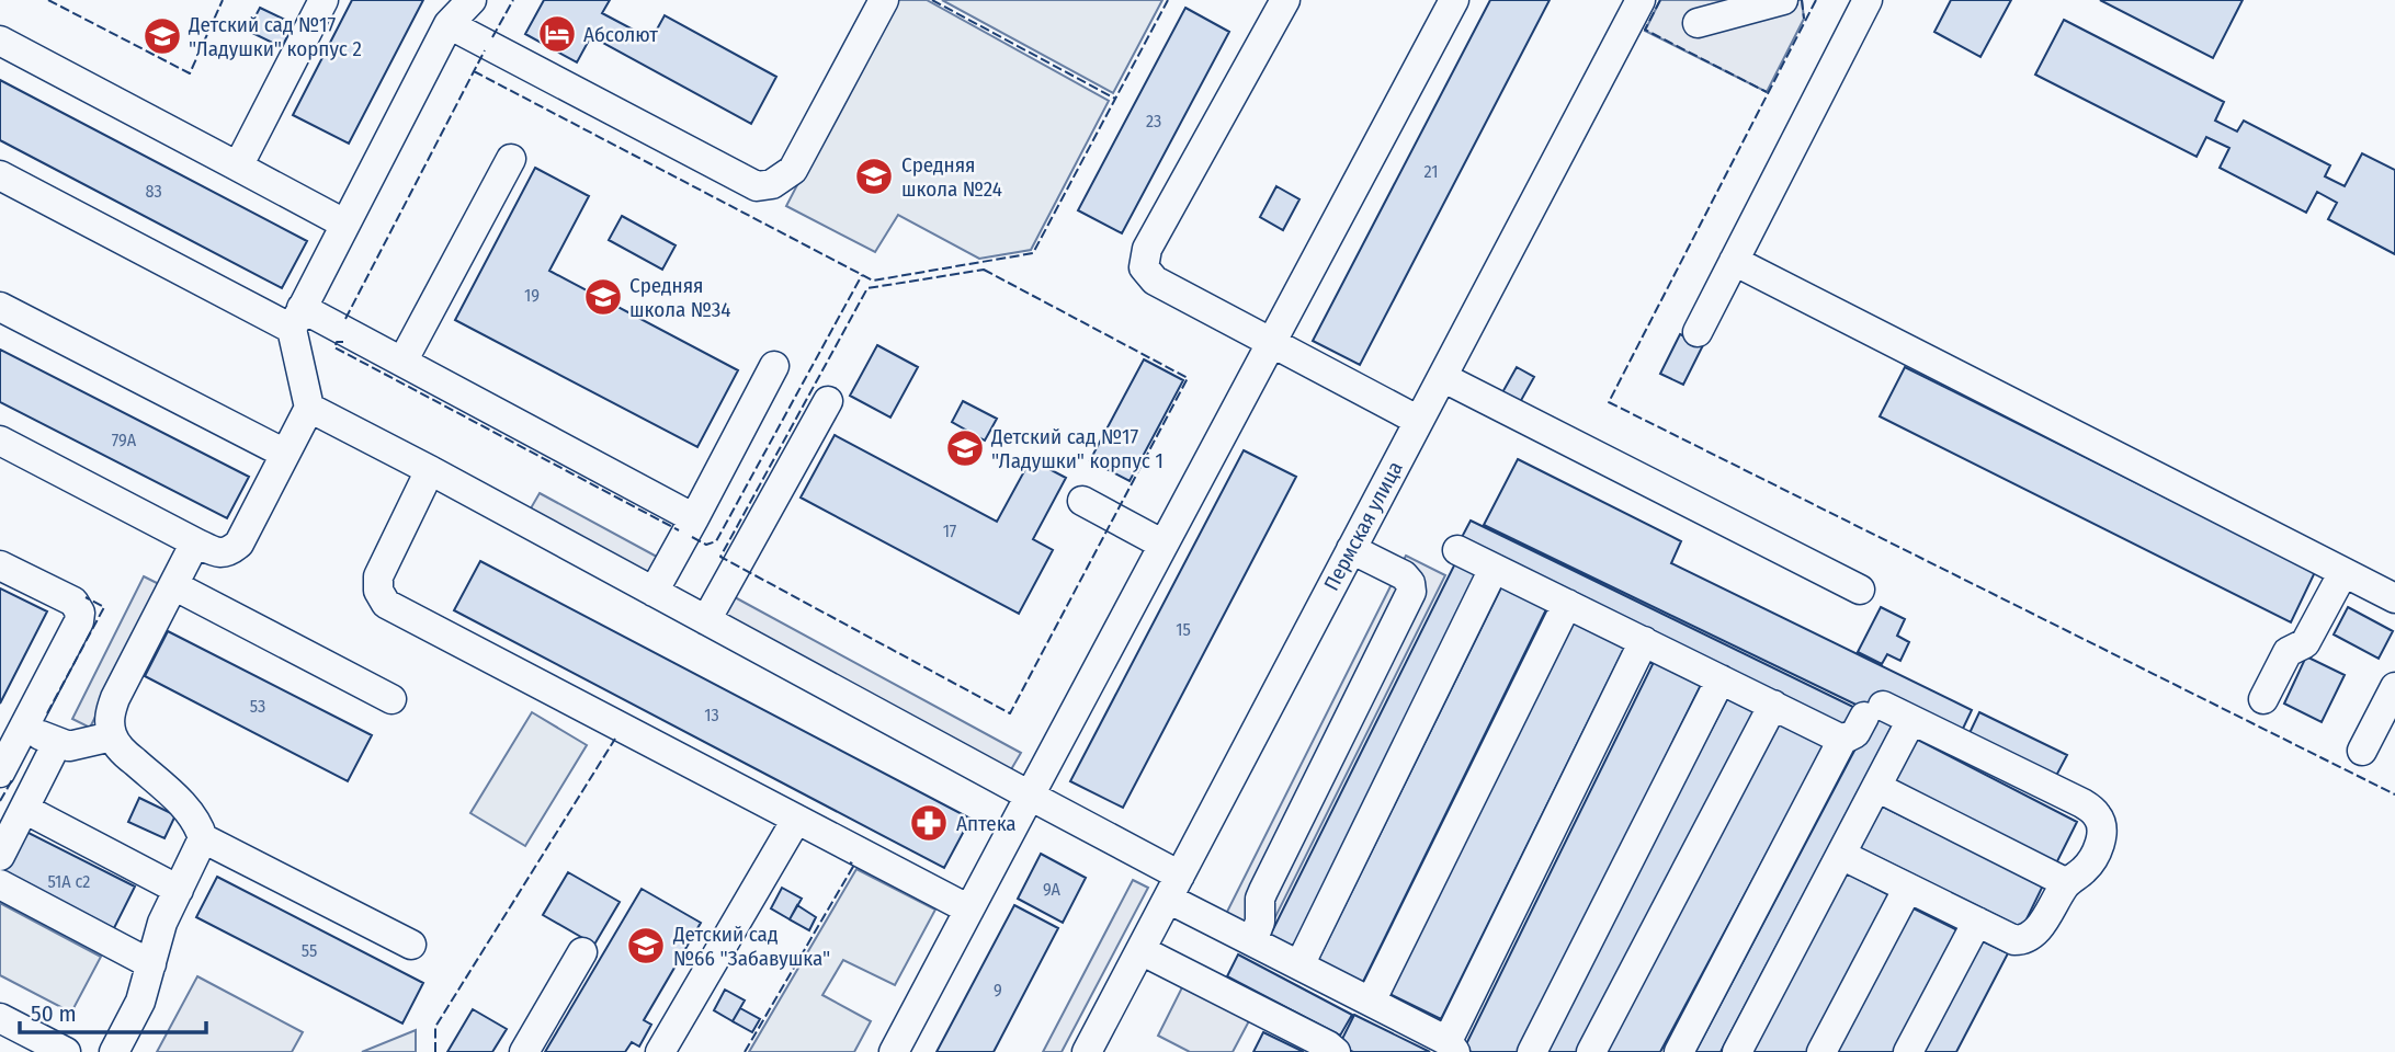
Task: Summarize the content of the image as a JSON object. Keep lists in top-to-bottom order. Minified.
{"streets":{"street":["Пермская улица"]},"places":{"hotel":["Абсолют"],"school or university":["Детский сад №17 \"Ладушки\" корпус 2","Средняя школа №24","Средняя школа №34","Детский сад №17 \"Ладушки\" корпус 1","Детский сад №66 \"Забавушка\""],"pharmacy":["Аптека"]},"house_numbers":["23","21","83","19","79А","17","15","53","13","51А с2","9А","55","9"],"scale_bar":"50 m"}
